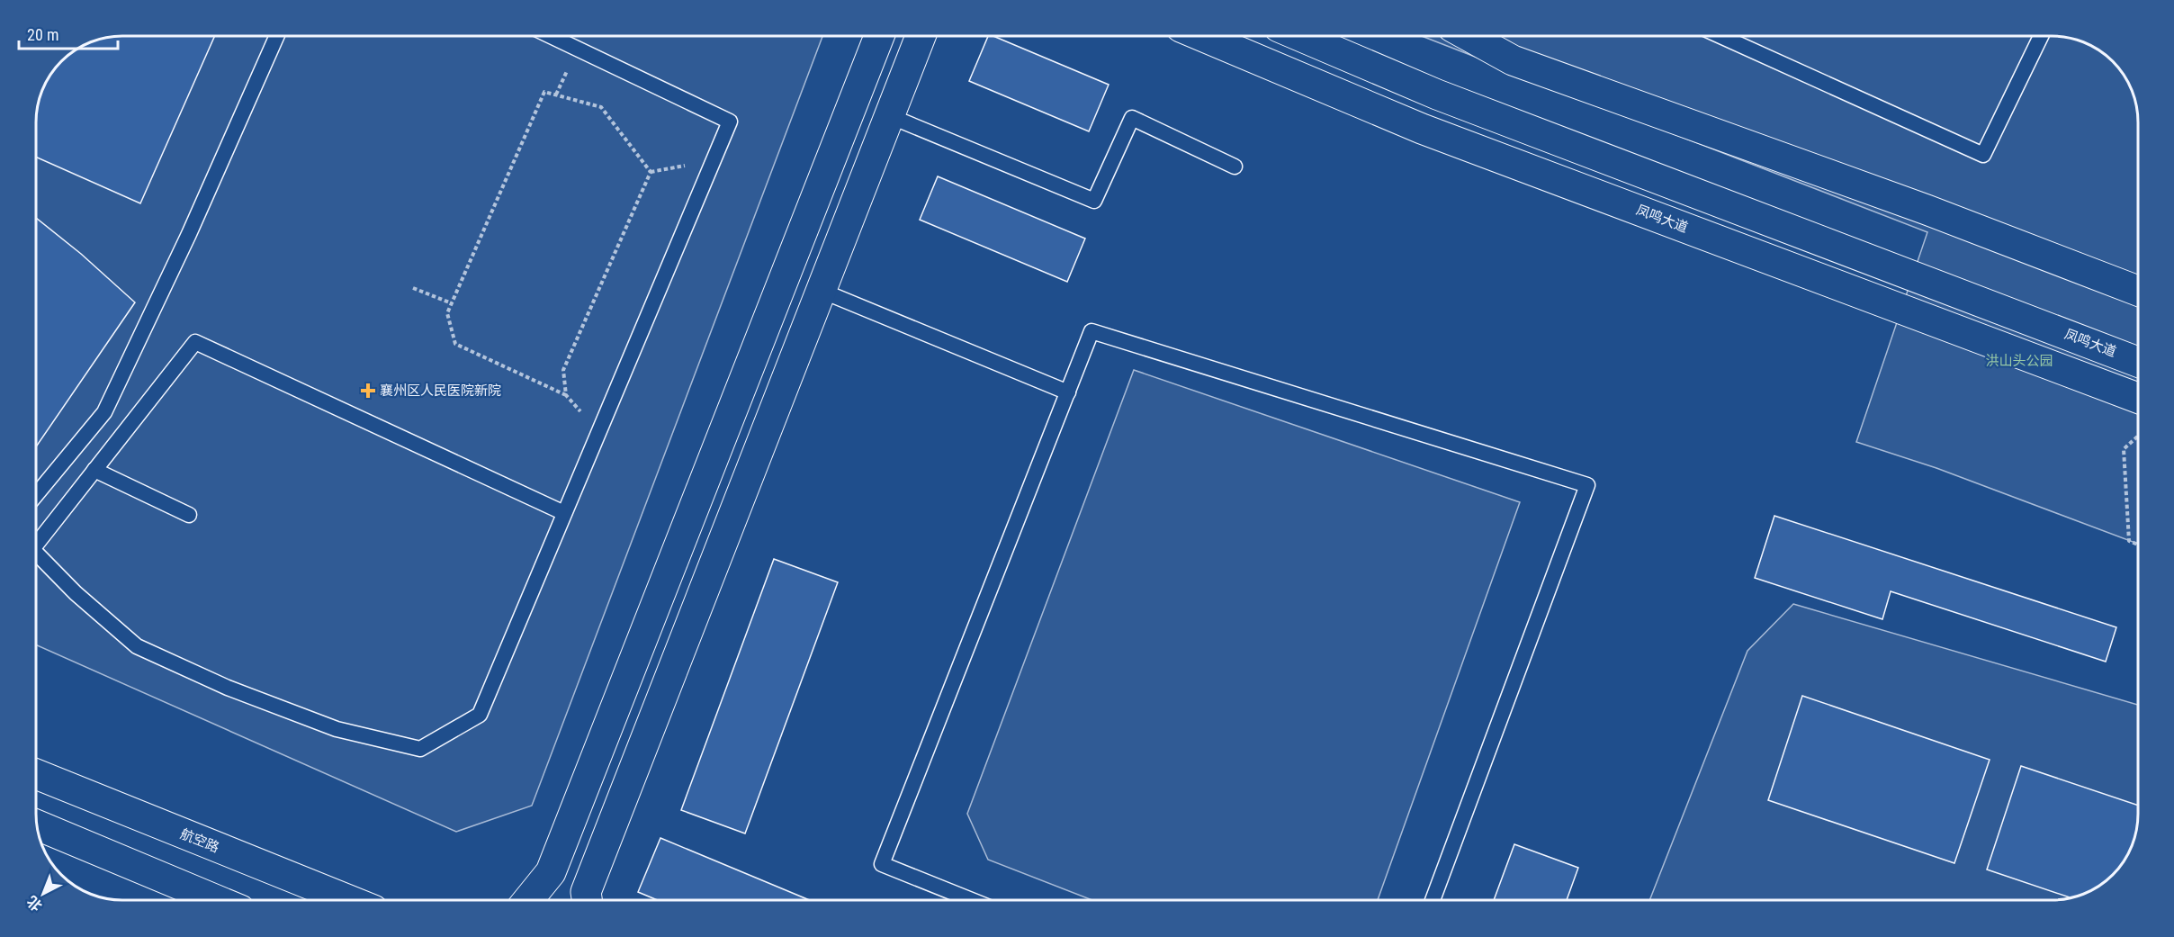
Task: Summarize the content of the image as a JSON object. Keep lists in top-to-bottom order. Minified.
{"streets":{"street":["凤鸣大道","航空路"]},"parks":["洪山头公园"],"places":{"health":["襄州区人民医院新院"]},"scale_bar":"20 m","north":"bottom left"}
